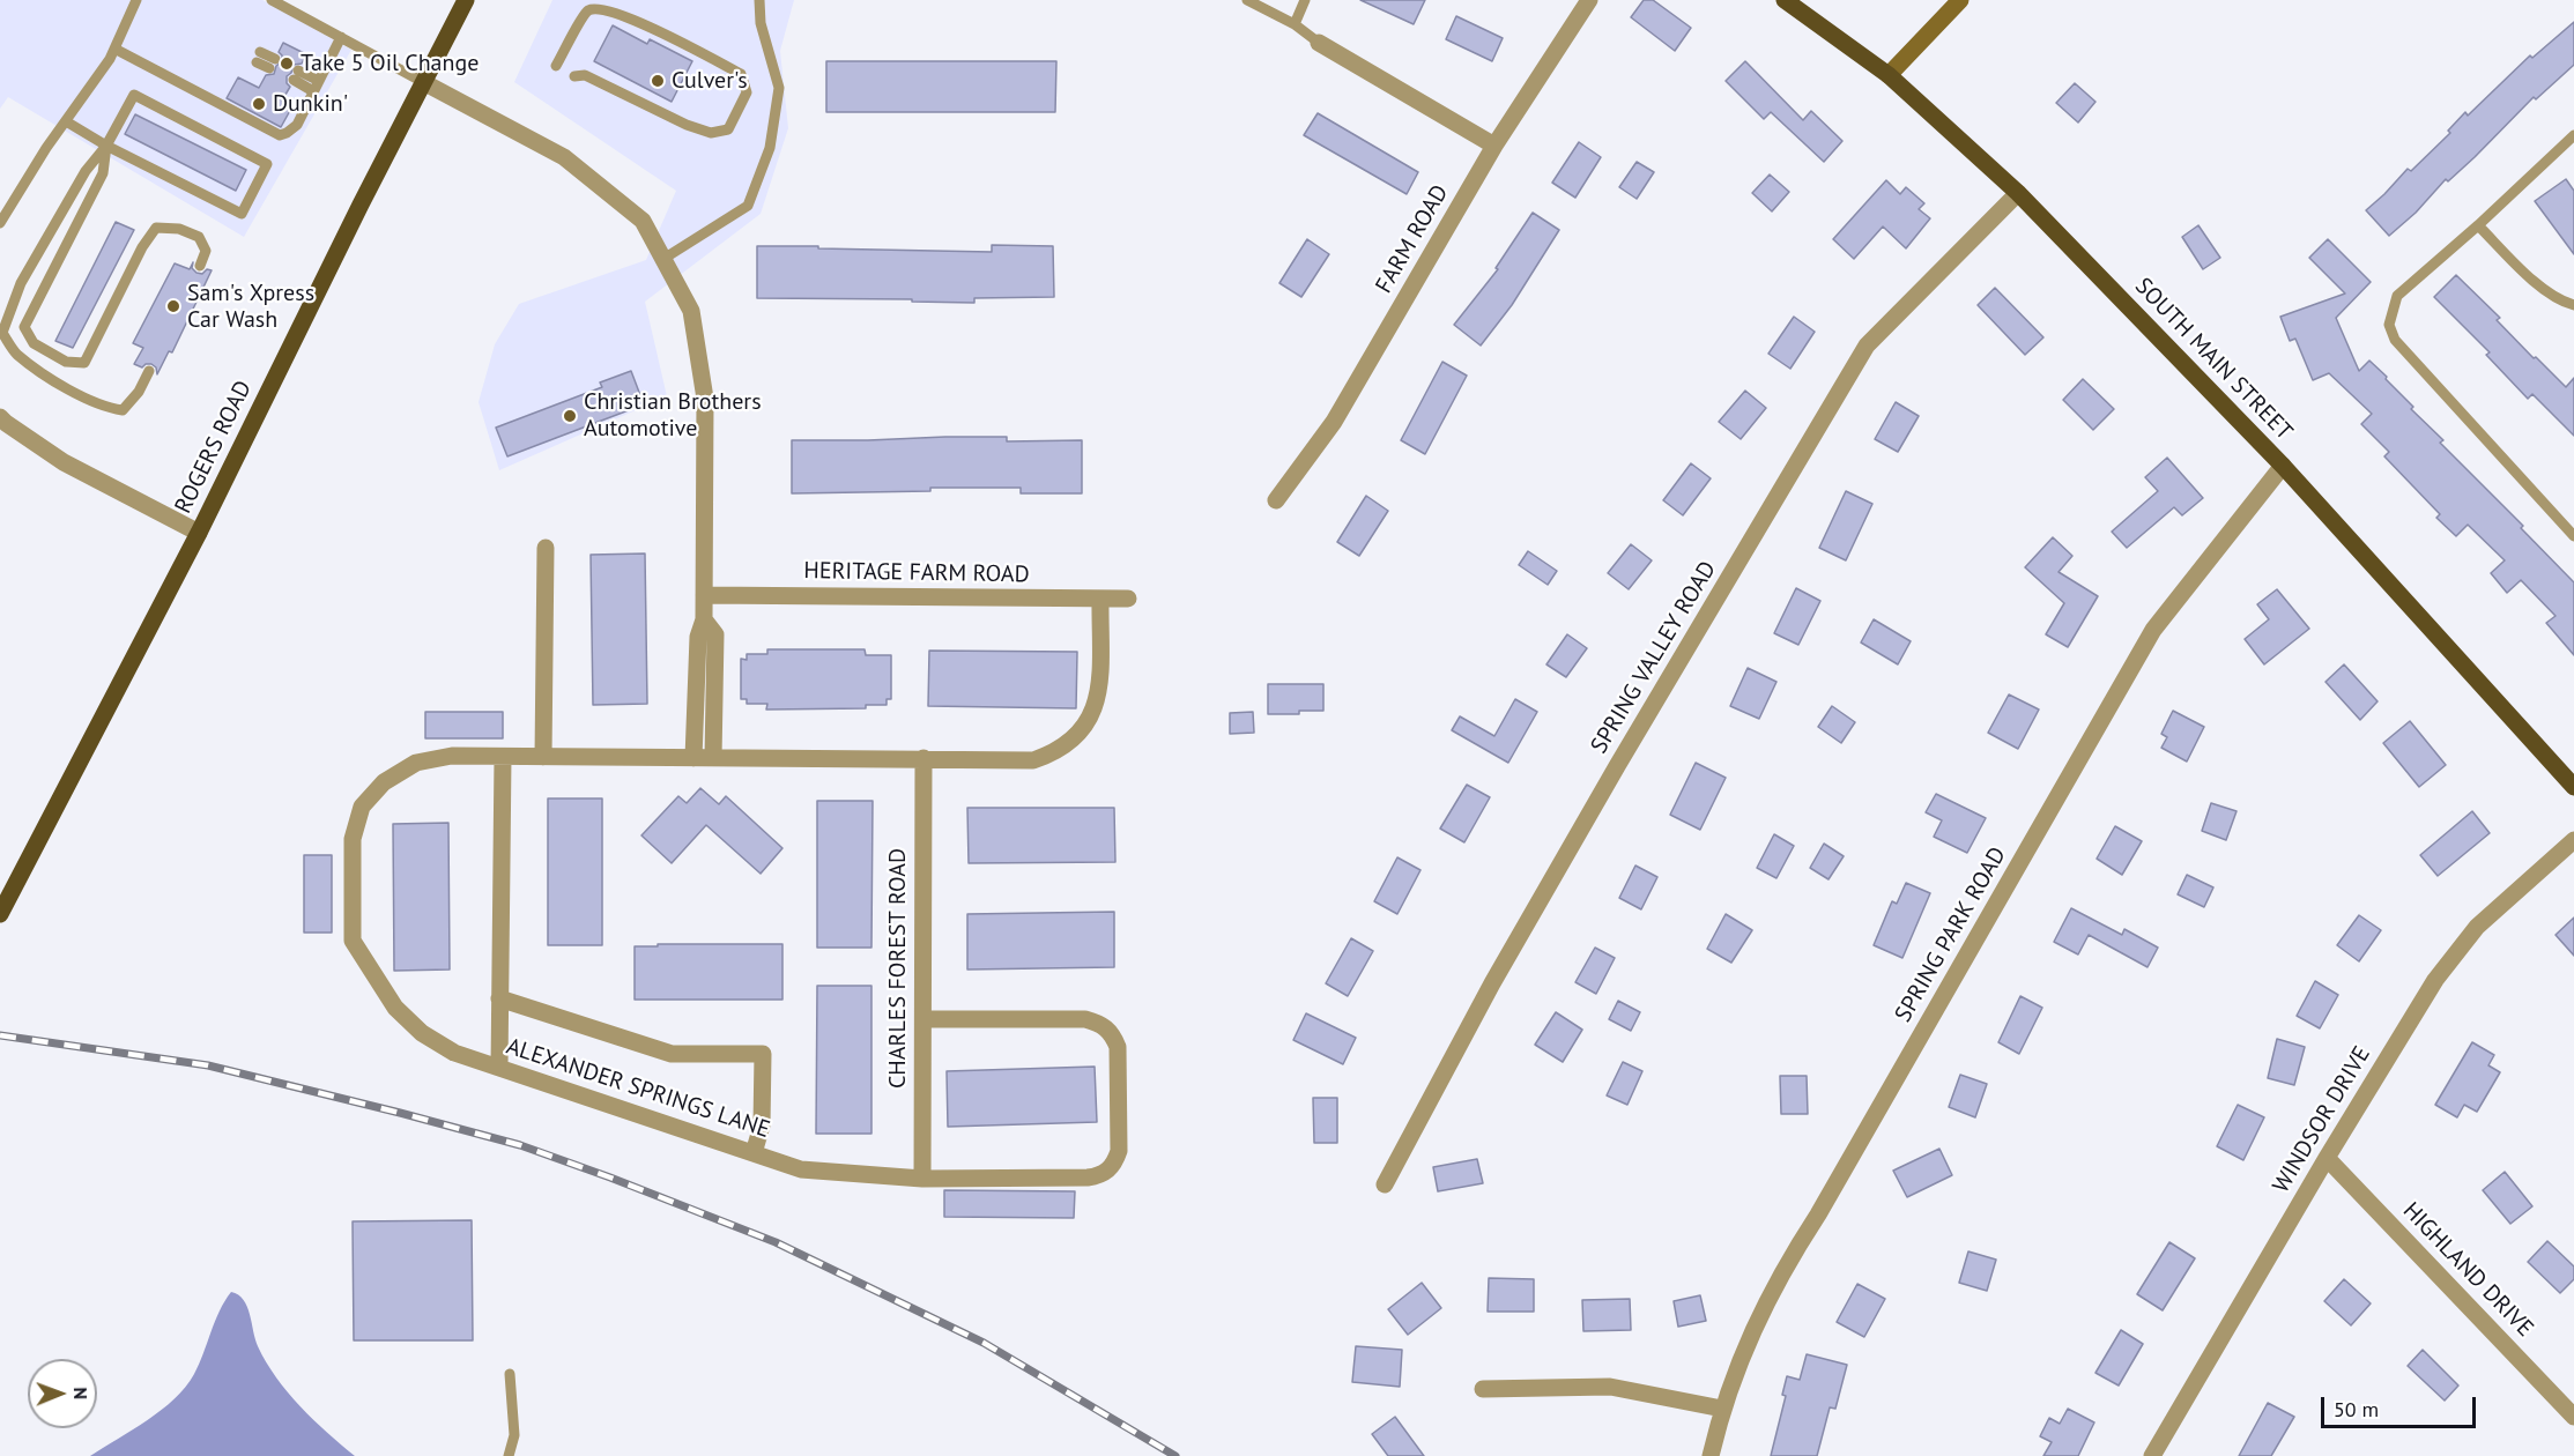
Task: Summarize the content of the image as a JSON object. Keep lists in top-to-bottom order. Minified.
{"streets":{"main road":["SOUTH MAIN STREET","ROGERS ROAD"],"street":["FARM ROAD","HERITAGE FARM ROAD","SPRING VALLEY ROAD","SPRING PARK ROAD","CHARLES FOREST ROAD","ALEXANDER SPRINGS LANE","WINDSOR DRIVE","HIGHLAND DRIVE"]},"crossings":[["SOUTH MAIN STREET","SPRING VALLEY ROAD"],["SOUTH MAIN STREET","SPRING PARK ROAD"],["HERITAGE FARM ROAD","ALEXANDER SPRINGS LANE"],["CHARLES FOREST ROAD","ALEXANDER SPRINGS LANE"],["WINDSOR DRIVE","HIGHLAND DRIVE"]],"places":["Take 5 Oil Change","Culver's","Dunkin'","Sam's Xpress Car Wash","Christian Brothers Automotive"],"scale_bar":"50 m","north":"right"}
